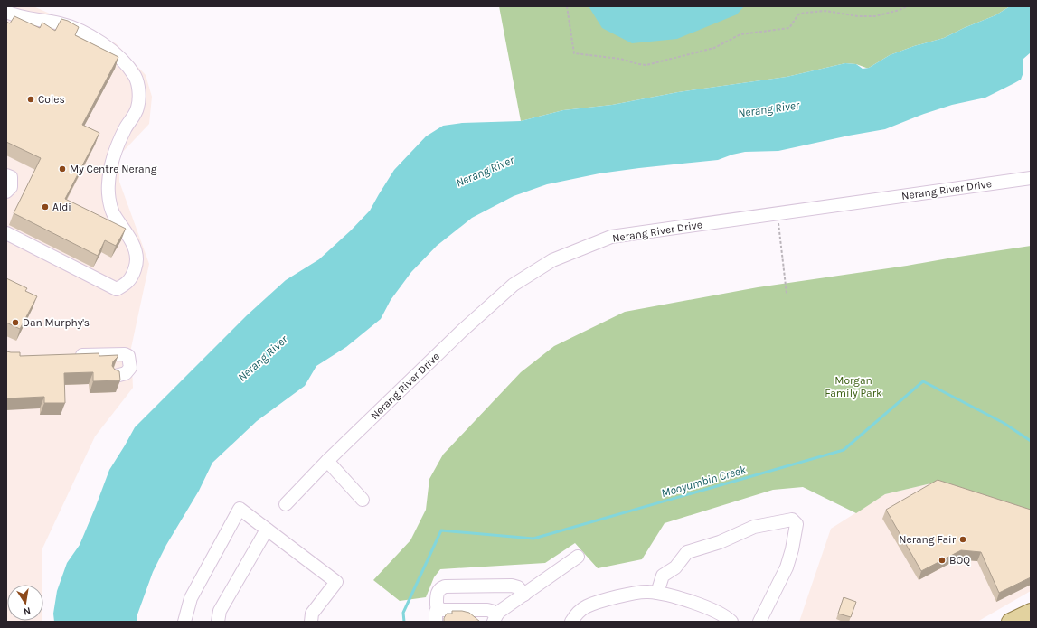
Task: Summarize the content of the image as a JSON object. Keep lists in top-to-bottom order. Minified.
{"streets":{"street":["Nerang River Drive"]},"water":["Nerang River","Mooyumbin Creek"],"parks":["Morgan Family Park"],"places":["Coles","My Centre Nerang","Aldi","Dan Murphy's","Nerang Fair","BOQ"],"north":"bottom"}
